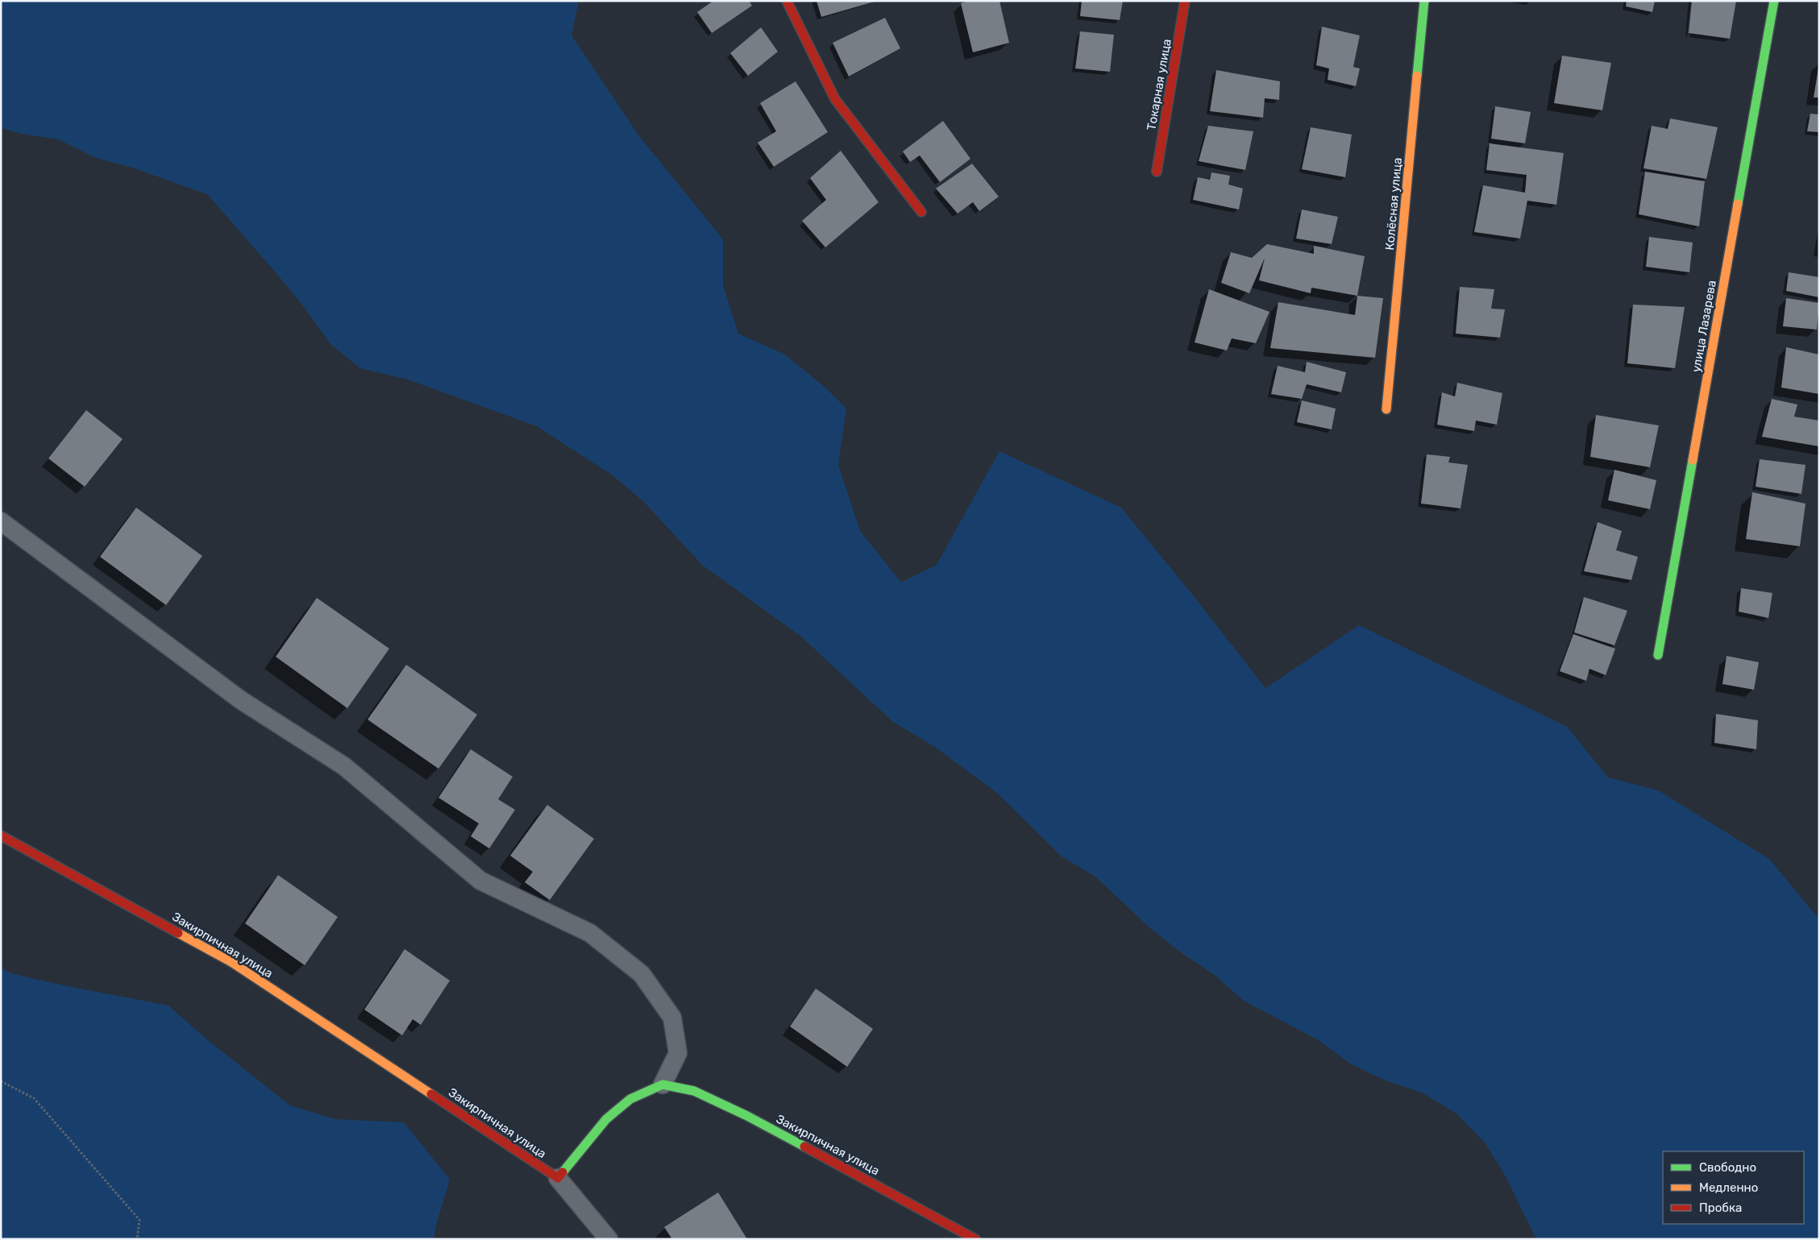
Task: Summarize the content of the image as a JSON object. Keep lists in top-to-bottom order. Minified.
{"streets":{"street":["Токарная улица","Колёсная улица","улица Лазарева","Закирпичная улица"]},"legend":["Свободно","Медленно","Пробка"]}
